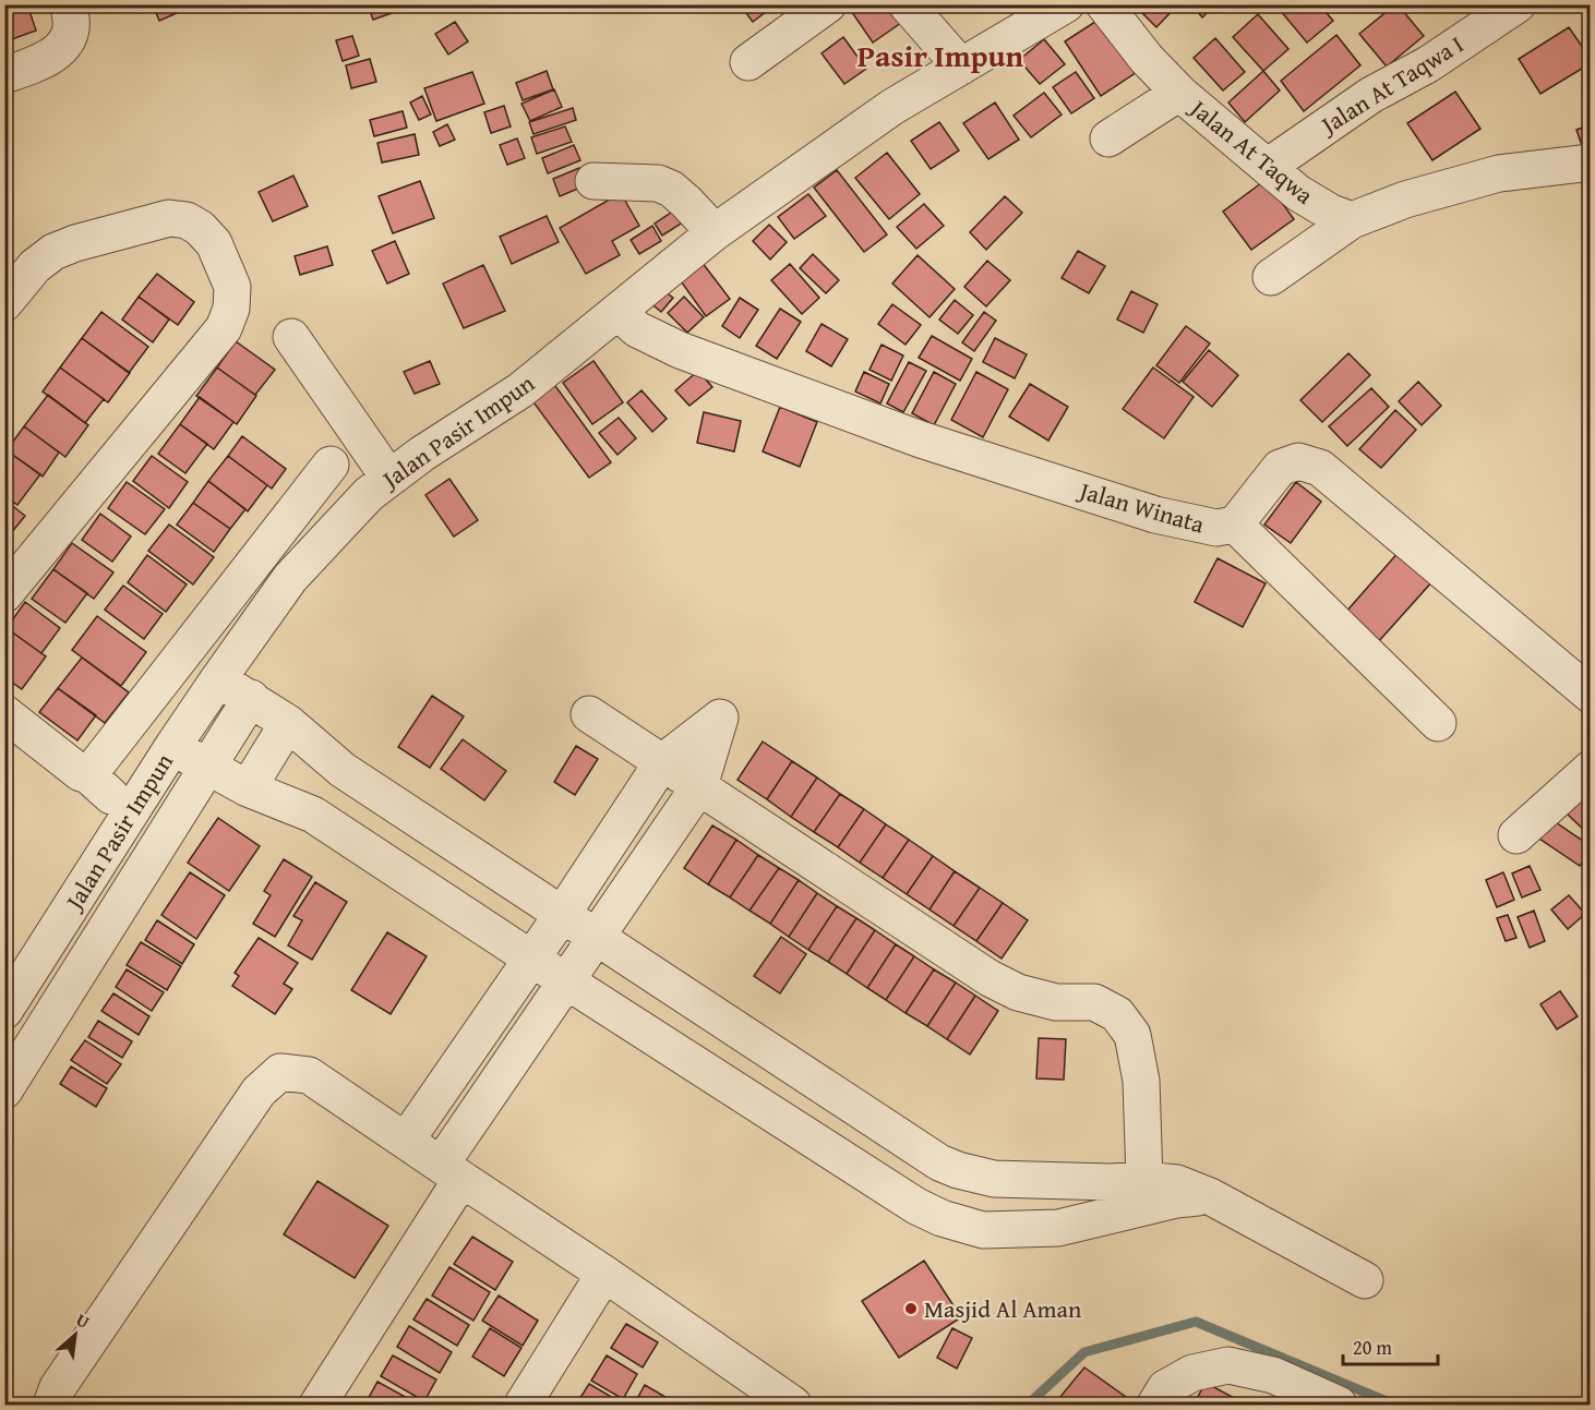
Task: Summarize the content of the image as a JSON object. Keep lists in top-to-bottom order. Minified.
{"streets":{"street":["Jalan At Taqwa I","Jalan At Taqwa","Jalan Pasir Impun","Jalan Winata"]},"crossings":[["Jalan At Taqwa I","Jalan At Taqwa"],["Jalan Pasir Impun","Jalan Winata"]],"districts":["Pasir Impun"],"places":["Masjid Al Aman"],"scale_bar":"20 m","north":"top right"}
